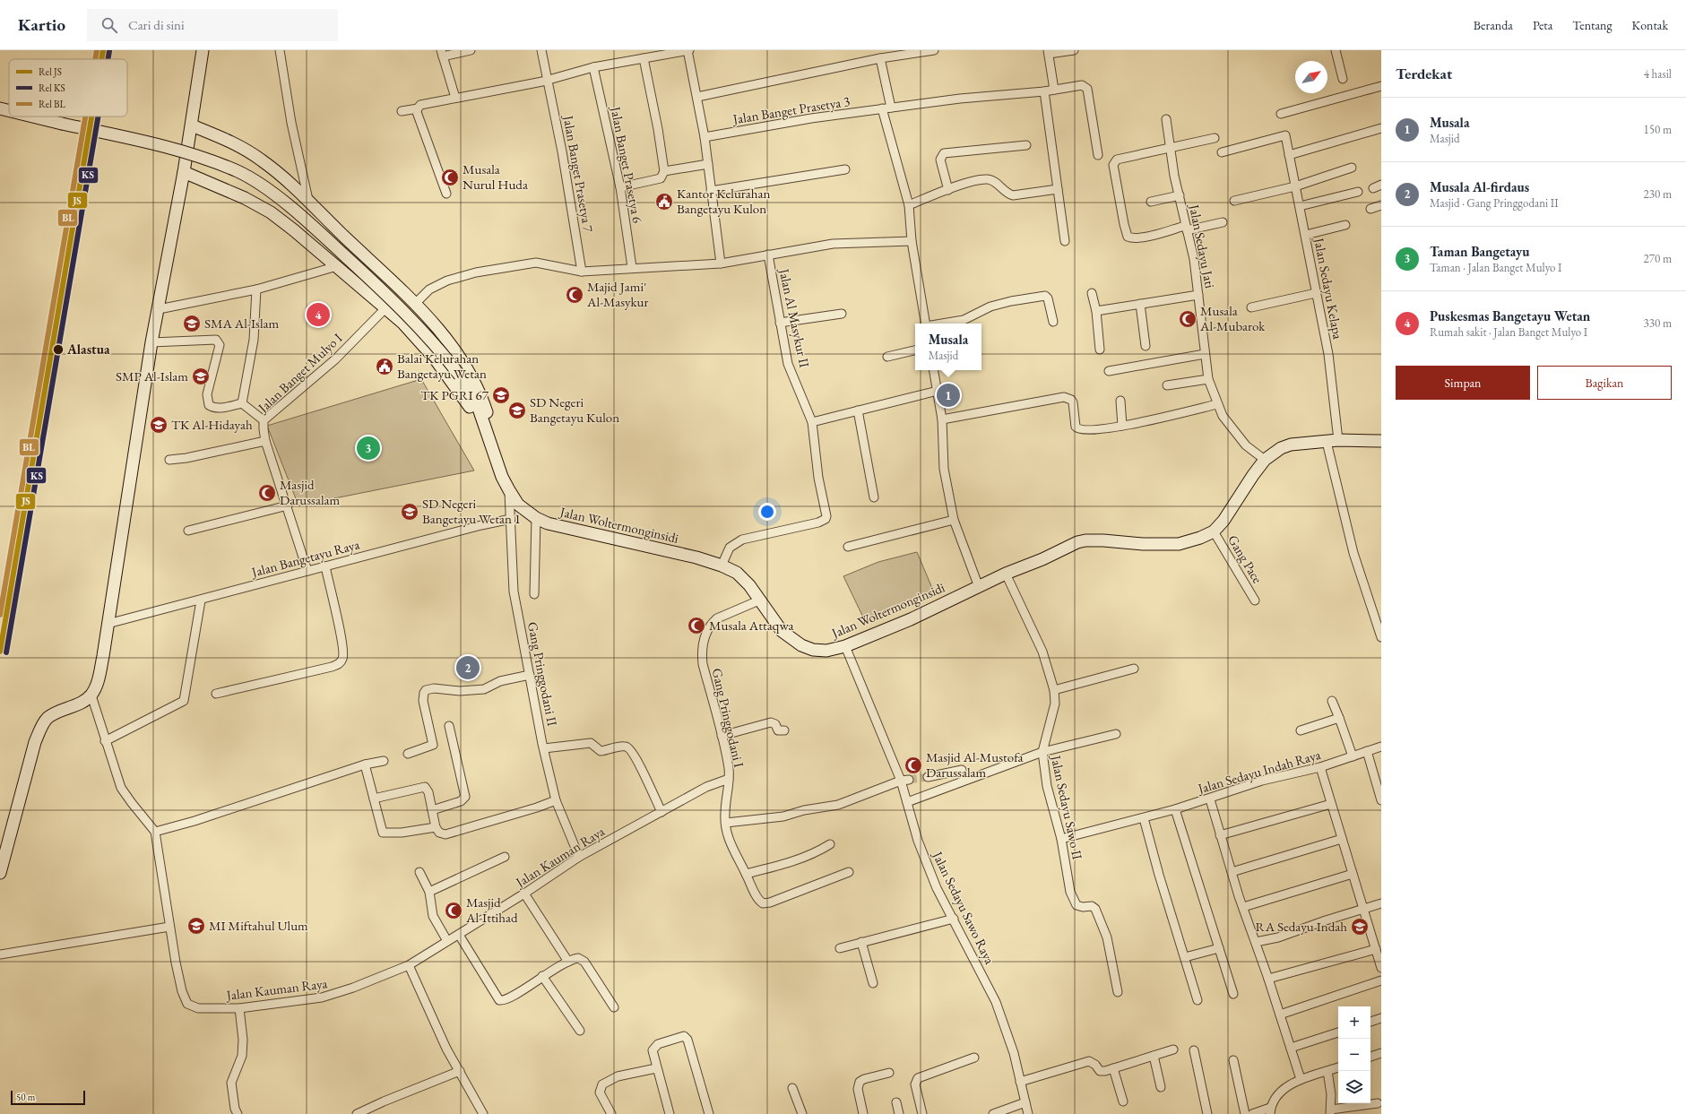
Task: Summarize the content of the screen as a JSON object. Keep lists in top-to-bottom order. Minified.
{"streets":{"street":["Jalan Banget Prasetya 3","Jalan Banget Prasetya 6","Jalan Banget Prasetya 7","Jalan Sedayu Jati","Jalan Sedayu Kelapa","Jalan Al Masykur II","Jalan Banget Mulyo I","Jalan Woltermonginsidi","Jalan Bangetayu Raya","Gang Pace","Gang Pringgodani II","Gang Pringgodani I","Jalan Sedayu Indah Raya","Jalan Sedayu Sawo II","Jalan Kauman Raya","Jalan Sedayu Sawo Raya"]},"crossings":[["Jalan Sedayu Jati","Jalan Woltermonginsidi"],["Jalan Sedayu Kelapa","Jalan Woltermonginsidi"],["Jalan Al Masykur II","Jalan Woltermonginsidi"],["Jalan Banget Mulyo I","Jalan Bangetayu Raya"],["Jalan Woltermonginsidi","Gang Pace"],["Jalan Woltermonginsidi","Gang Pringgodani II"],["Jalan Woltermonginsidi","Gang Pringgodani I"],["Jalan Woltermonginsidi","Jalan Sedayu Sawo II"],["Jalan Woltermonginsidi","Jalan Sedayu Sawo Raya"],["Jalan Bangetayu Raya","Gang Pringgodani II"],["Gang Pringgodani II","Jalan Kauman Raya"],["Gang Pringgodani I","Jalan Kauman Raya"],["Jalan Sedayu Indah Raya","Jalan Sedayu Sawo II"]],"places":{"mosque":["Musala Nurul Huda","Majid Jami' Al-Masykur","Musala Al-Mubarok","Masjid Darussalam","Musala Attaqwa","Masjid Al-Mustofa Darussalam","Masjid Al-Ittihad"],"public building":["Kantor Kelurahan Bangetayu Kulon","Balai Kelurahan Bangetayu Wetan"],"school or university":["SMA Al-Islam","SMP Al-Islam","TK PGRI 67","SD Negeri Bangetayu Kulon","TK Al-Hidayah","SD Negeri Bangetayu Wetan 1","MI Miftahul Ulum","RA Sedayu Indah"],"other":["Alastua"]},"lines":["rail line JS","rail line BL","rail line KS"],"legend":["Rel JS","Rel KS","Rel BL"],"scale_bar":"50 m","north":"top right","page":{"header":"Kartio","search":"Cari di sini","nav":["Beranda","Peta","Tentang","Kontak"],"heading":["Terdekat","4 hasil"],"list":[{"mark":"1","name":"Musala","note":"Masjid","value":"150 m"},{"mark":"2","name":"Musala Al-firdaus","note":"Masjid · Gang Pringgodani II","value":"230 m"},{"mark":"3","name":"Taman Bangetayu","note":"Taman · Jalan Banget Mulyo I","value":"270 m"},{"mark":"4","name":"Puskesmas Bangetayu Wetan","note":"Rumah sakit · Jalan Banget Mulyo I","value":"330 m"}],"pins":["4","1","3","2"],"popup":["Musala","Masjid"],"buttons":["Simpan","Bagikan"],"map_buttons":["+","−"],"scale":"50 m"}}
